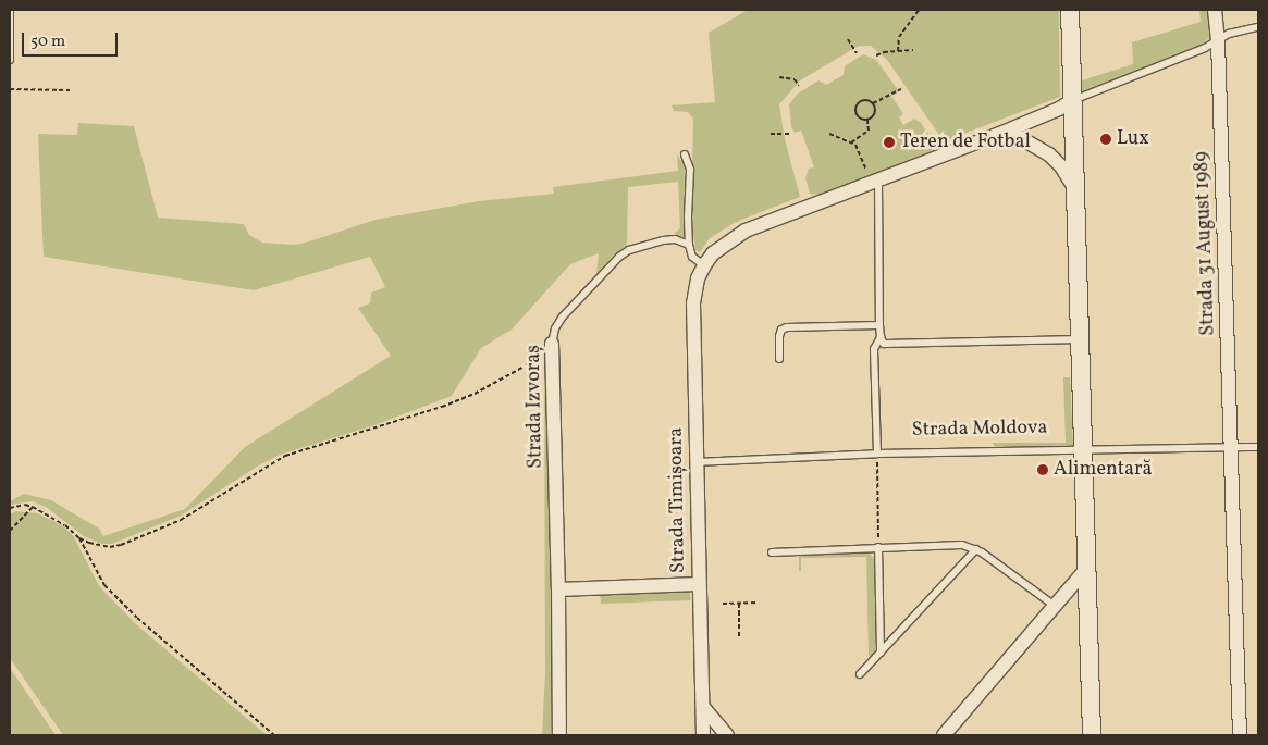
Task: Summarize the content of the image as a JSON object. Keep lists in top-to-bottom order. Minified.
{"streets":{"street":["Strada 31 August 1989","Strada Izvoraș","Strada Timișoara"],"lane":["Strada Moldova"]},"crossings":[["Strada Moldova","Strada Timișoara"]],"places":["Lux","Teren de Fotbal","Alimentară"],"scale_bar":"50 m"}
